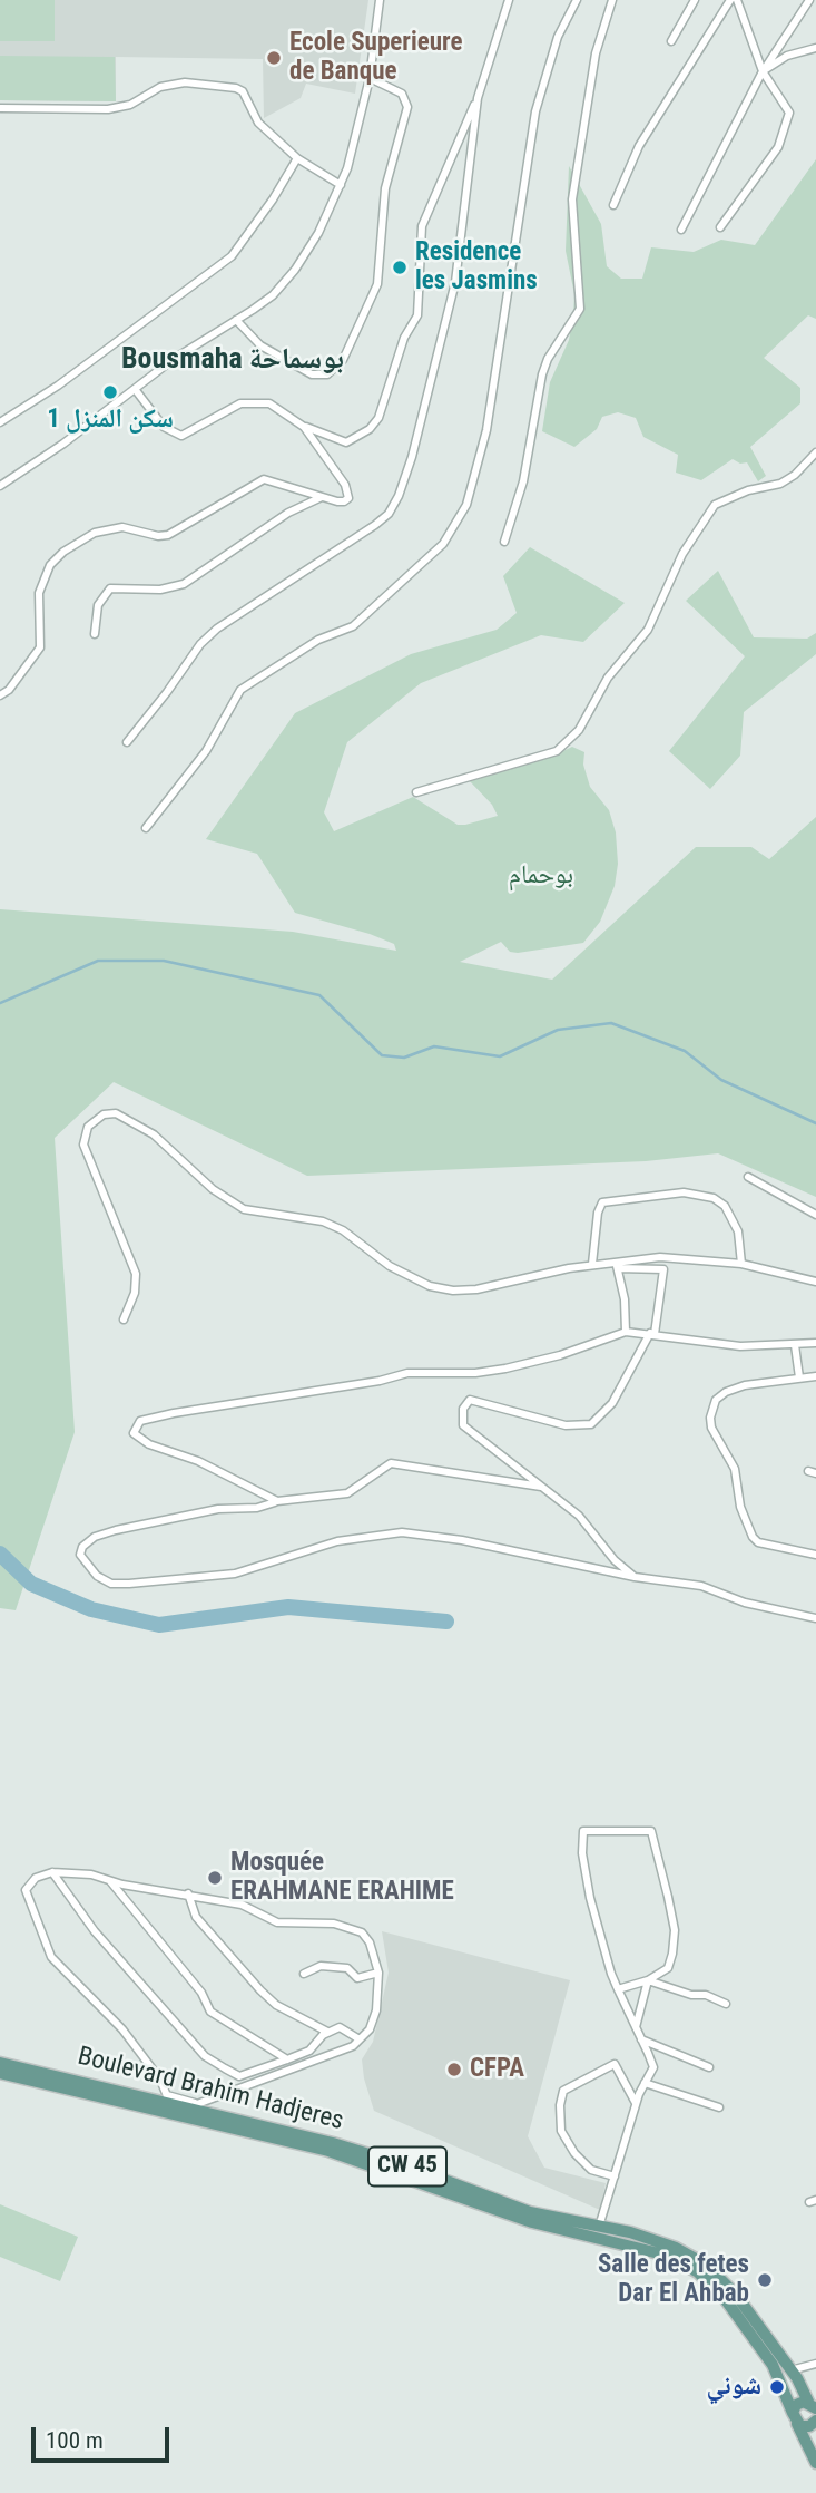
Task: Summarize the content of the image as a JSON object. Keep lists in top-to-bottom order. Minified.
{"streets":{"main road":["Boulevard Brahim Hadjeres","CW 45"]},"crossings":[["Boulevard Brahim Hadjeres","CW 45"]],"districts":["Bousmaha بوسماحة"],"parks":["بوحمام"],"places":["Ecole Superieure de Banque","Residence les Jasmins","سكن المنزل 1","Mosquée ERAHMANE ERAHIME","CFPA","Salle des fetes Dar El Ahbab","شوني"],"scale_bar":"100 m"}
